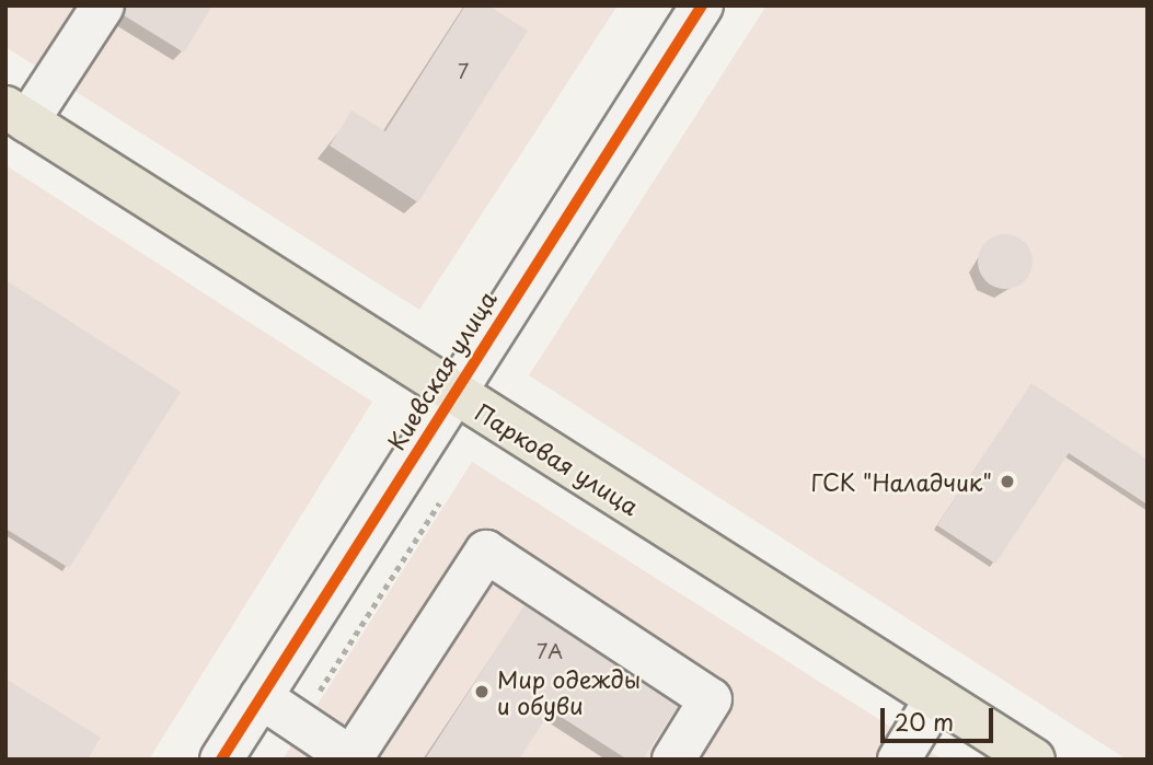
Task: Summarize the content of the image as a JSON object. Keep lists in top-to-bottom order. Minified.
{"streets":{"main road":["Парковая улица"],"street":["Киевская улица"]},"crossings":[["Киевская улица","Парковая улица"]],"places":["ГСК \"Наладчик\"","Мир одежды и обуви"],"house_numbers":["7","7А"],"scale_bar":"20 m"}
